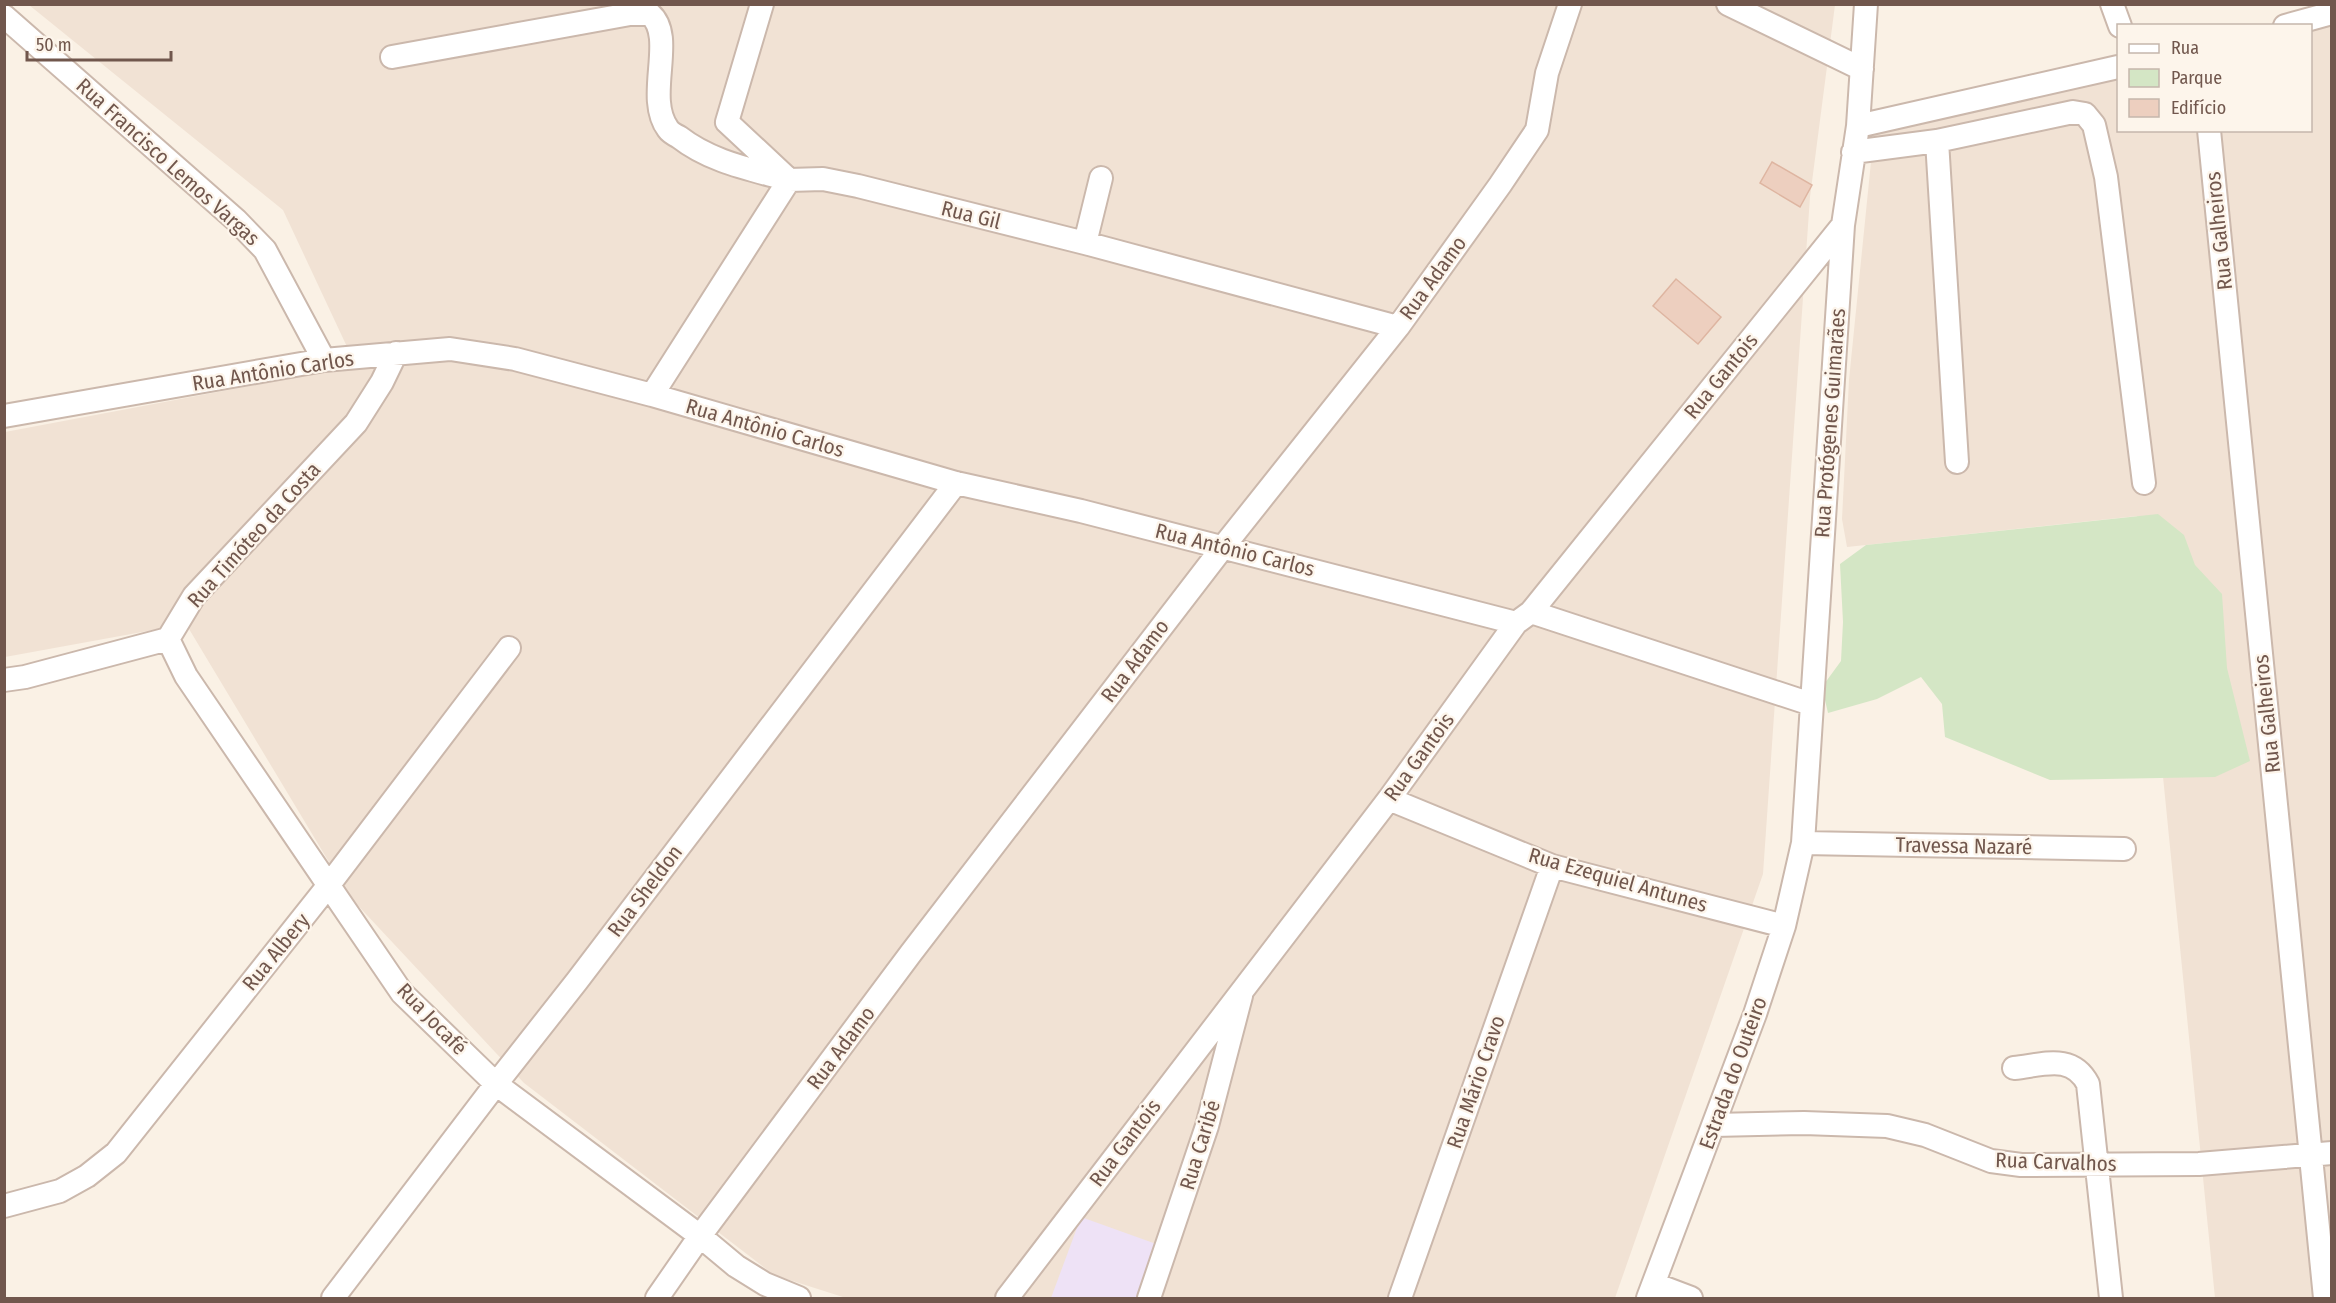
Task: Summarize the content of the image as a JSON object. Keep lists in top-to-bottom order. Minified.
{"streets":{"street":["Rua Francisco Lemos Vargas","Rua Gil","Rua Galheiros","Rua Adamo","Rua Antônio Carlos","Rua Gantois","Rua Protógenes Guimarães","Rua Timóteo da Costa","Travessa Nazaré","Rua Ezequiel Antunes","Rua Sheldon","Rua Albery","Rua Jocafé","Estrada do Outeiro","Rua Mário Cravo","Rua Caribé","Rua Carvalhos"]},"crossings":[["Rua Francisco Lemos Vargas","Rua Antônio Carlos"],["Rua Gil","Rua Adamo"],["Rua Galheiros","Rua Carvalhos"],["Rua Adamo","Rua Antônio Carlos"],["Rua Adamo","Rua Jocafé"],["Rua Antônio Carlos","Rua Gantois"],["Rua Antônio Carlos","Rua Protógenes Guimarães"],["Rua Antônio Carlos","Rua Timóteo da Costa"],["Rua Antônio Carlos","Rua Sheldon"],["Rua Gantois","Rua Protógenes Guimarães"],["Rua Gantois","Rua Ezequiel Antunes"],["Rua Gantois","Rua Caribé"],["Rua Protógenes Guimarães","Travessa Nazaré"],["Rua Protógenes Guimarães","Estrada do Outeiro"],["Rua Timóteo da Costa","Rua Jocafé"],["Travessa Nazaré","Estrada do Outeiro"],["Rua Ezequiel Antunes","Estrada do Outeiro"],["Rua Ezequiel Antunes","Rua Mário Cravo"],["Rua Sheldon","Rua Jocafé"],["Rua Albery","Rua Jocafé"],["Estrada do Outeiro","Rua Carvalhos"]],"legend":["Rua","Parque","Edifício"],"scale_bar":"50 m"}
